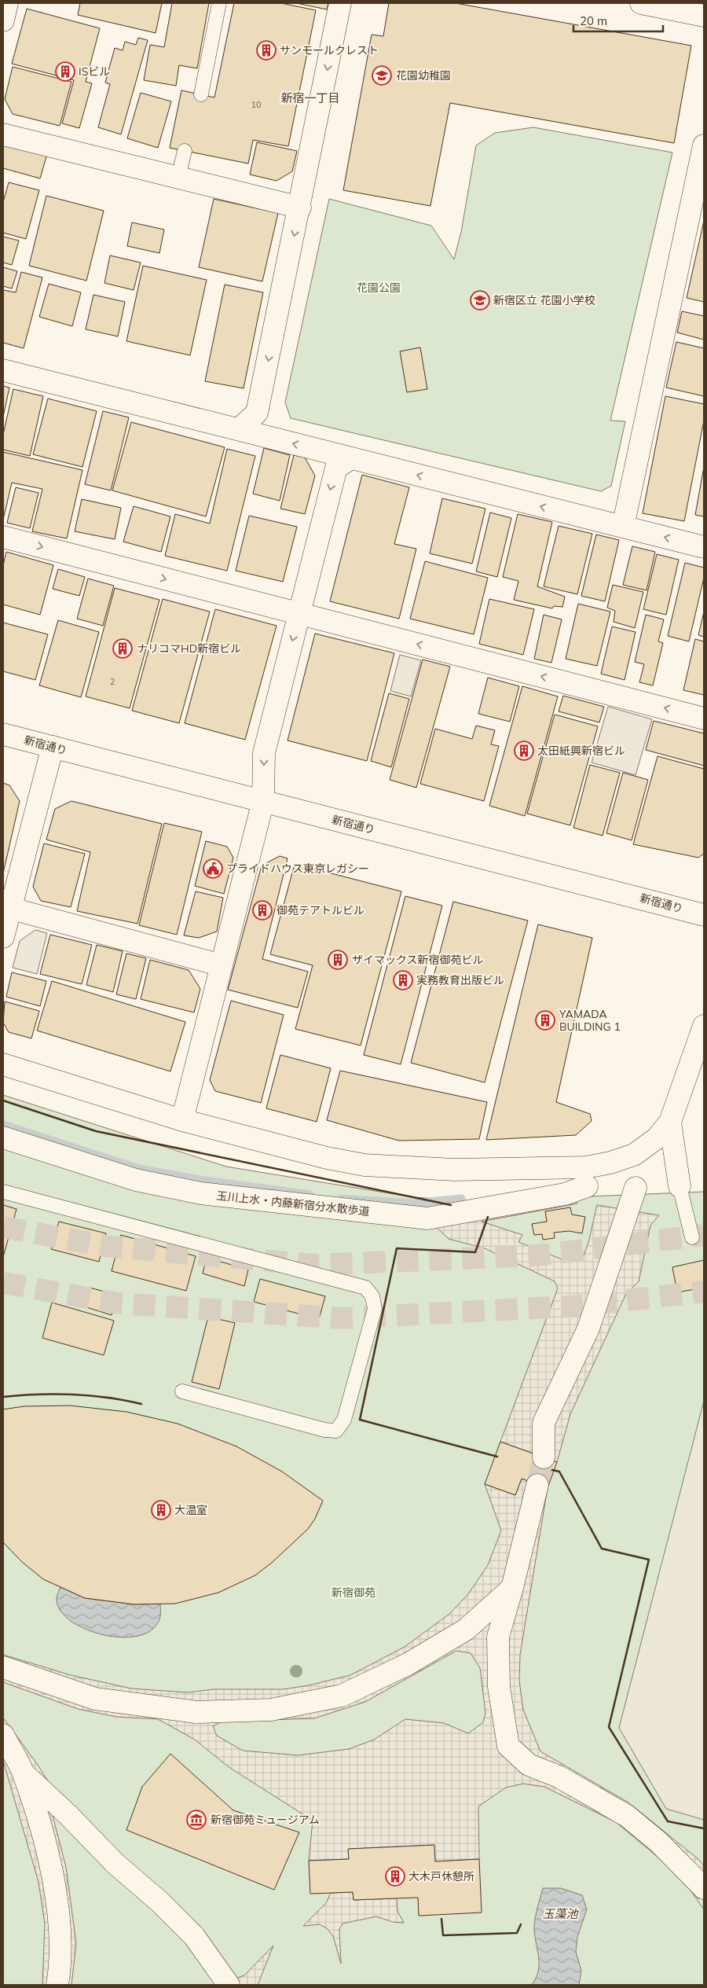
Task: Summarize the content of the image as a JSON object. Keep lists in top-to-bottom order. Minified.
{"streets":{"street":["新宿通り","玉川上水・内藤新宿分水散歩道"]},"districts":["新宿一丁目"],"water":["玉藻池"],"parks":["花園公園","新宿御苑"],"places":{"building":["サンモールクレスト","ISビル","ナリコマHD新宿ビル","太田紙興新宿ビル","御苑テアトルビル","ザイマックス新宿御苑ビル","実務教育出版ビル","YAMADA BUILDING 1","大温室","大木戸休憩所"],"school or university":["花園幼稚園","新宿区立 花園小学校"],"public building":["プライドハウス東京レガシー"],"museum":["新宿御苑ミュージアム"]},"house_numbers":["10","2"],"scale_bar":"20 m"}
